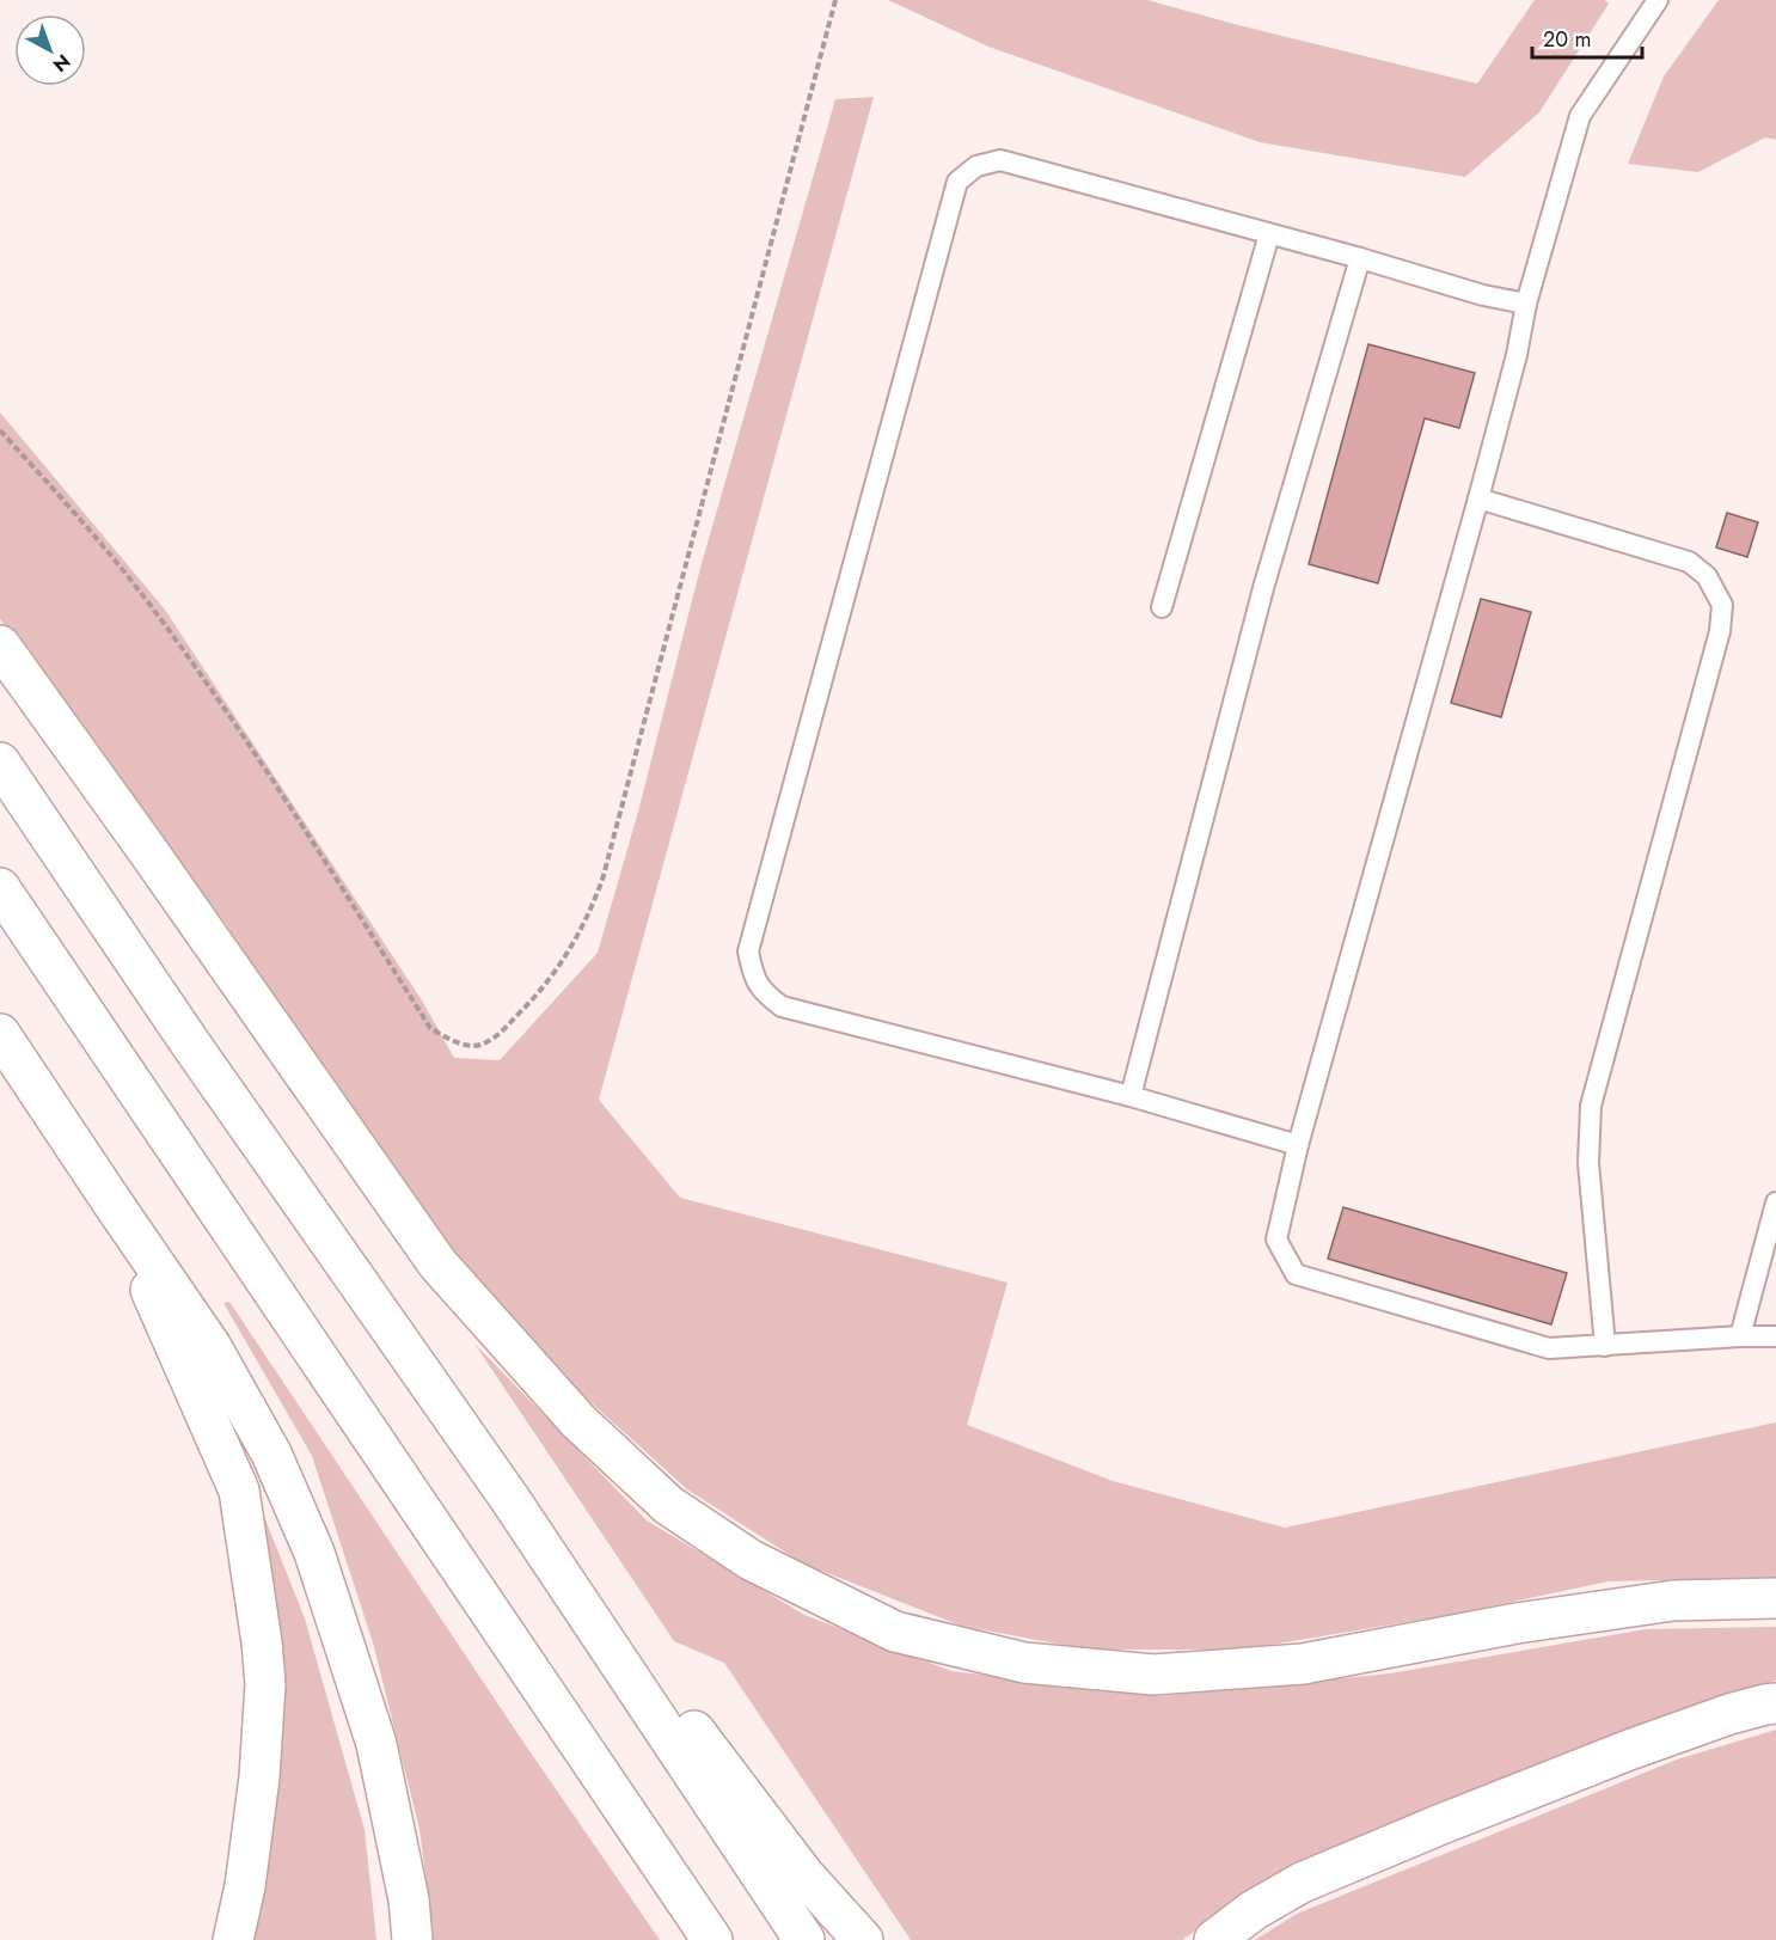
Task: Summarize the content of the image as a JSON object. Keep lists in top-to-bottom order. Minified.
{"scale_bar":"20 m","north":"bottom right"}
